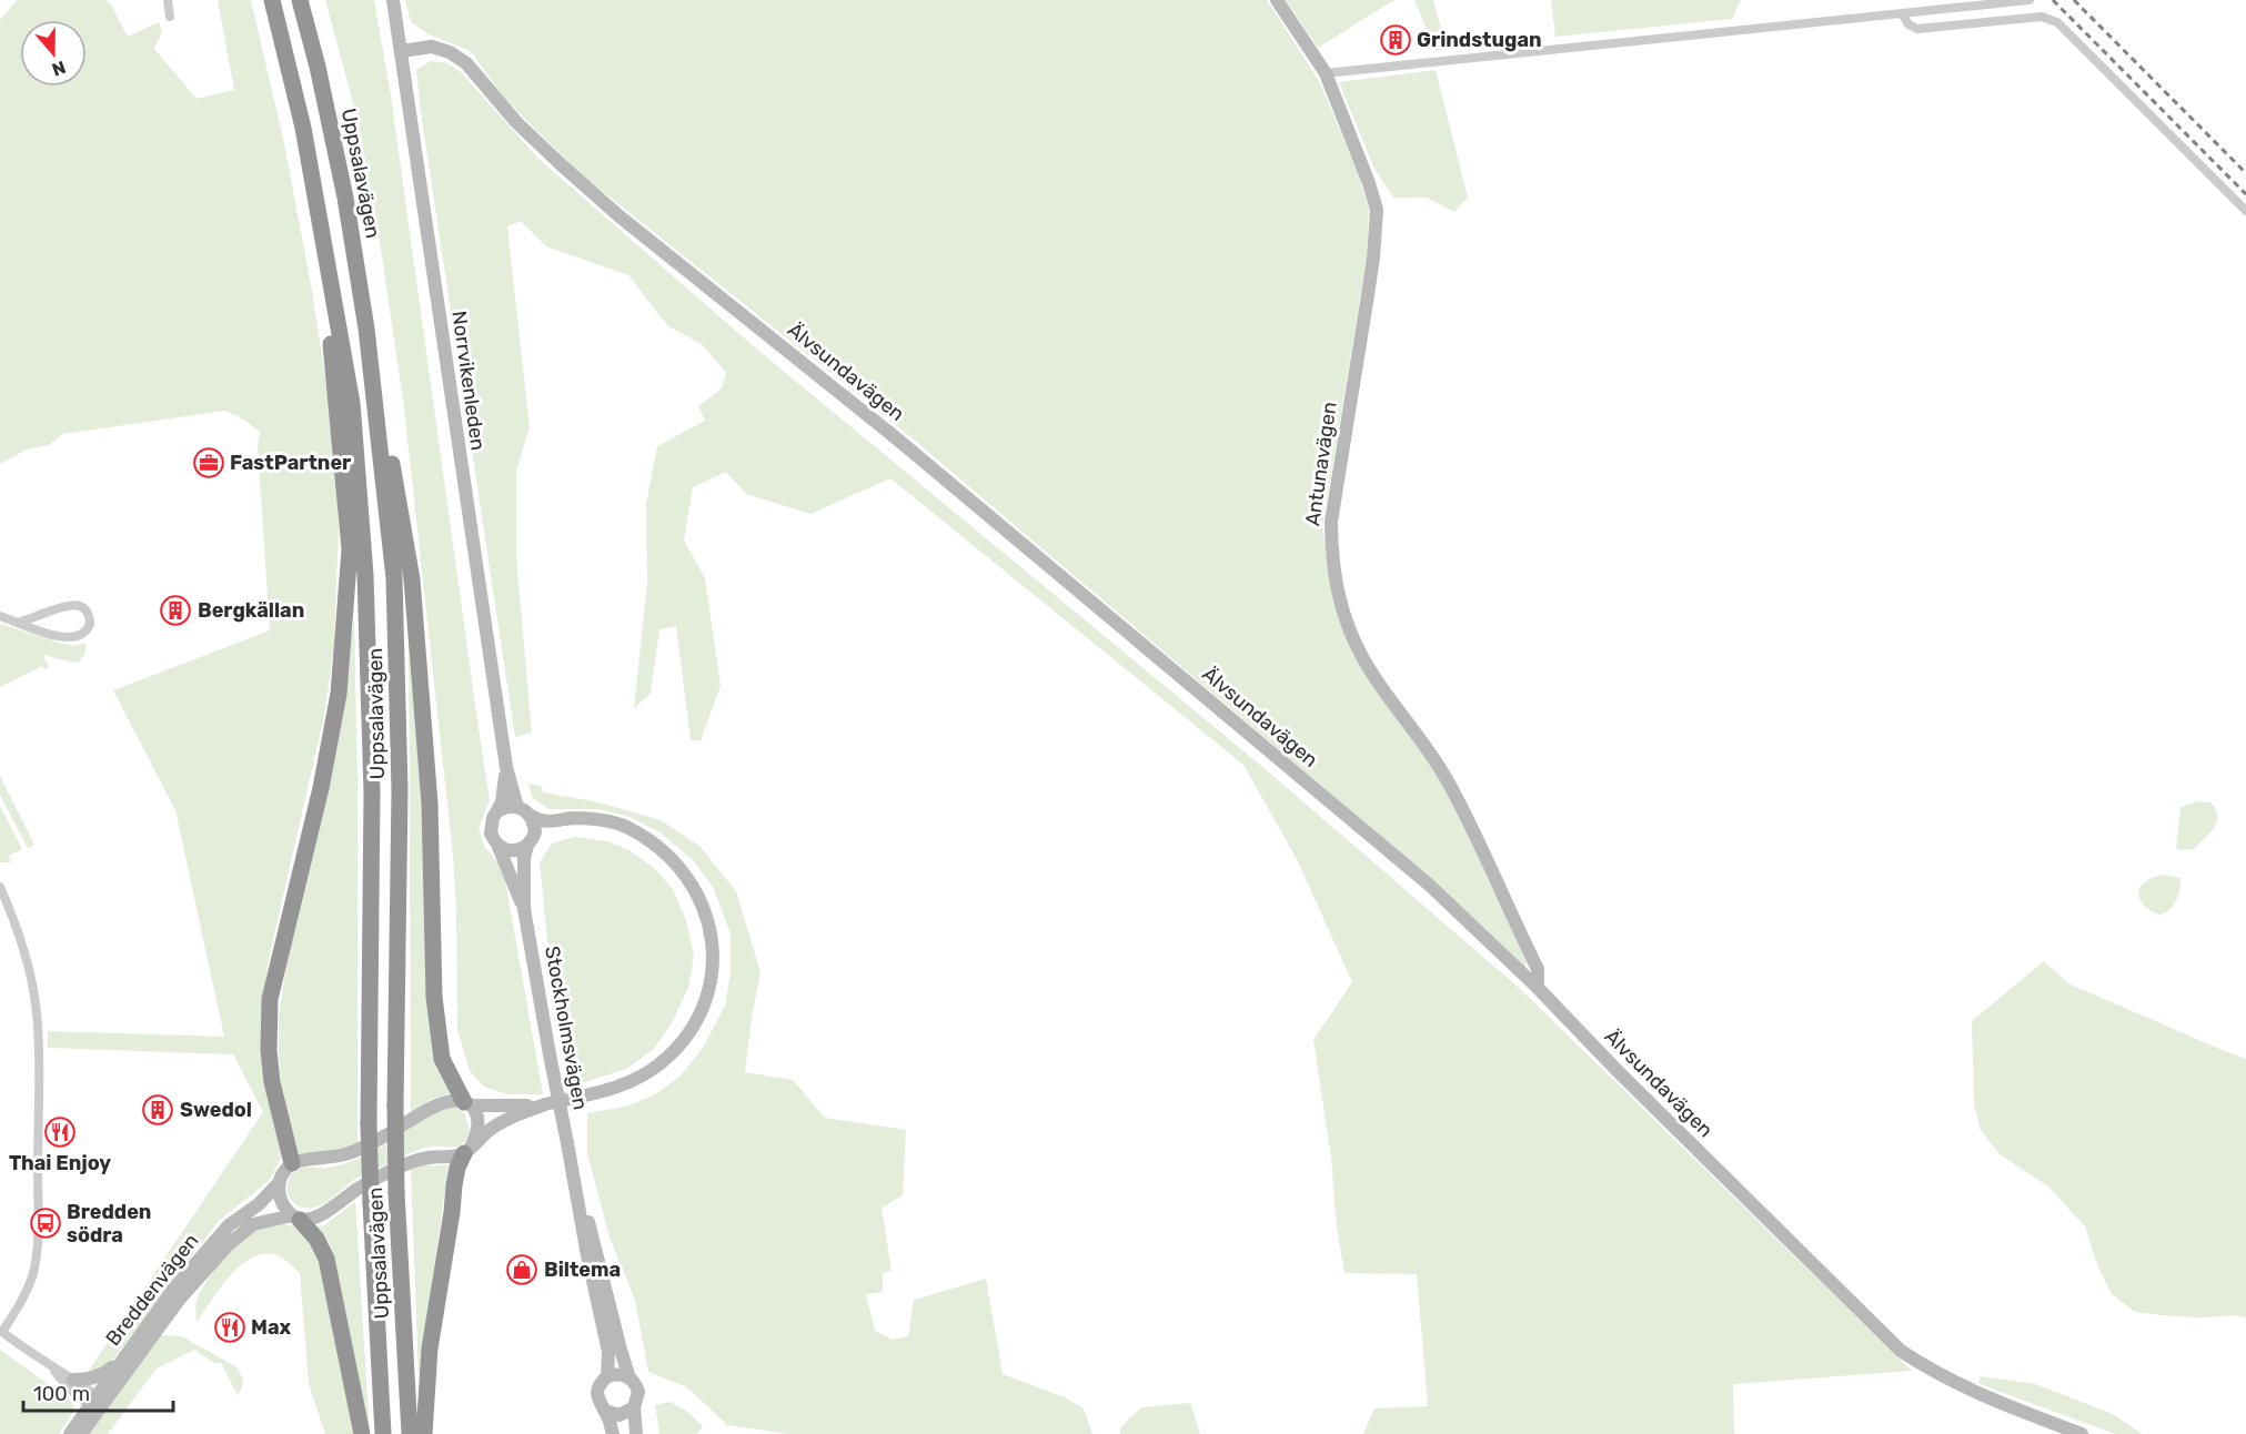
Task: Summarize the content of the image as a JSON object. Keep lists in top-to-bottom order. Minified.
{"streets":{"highway":["Uppsalavägen"],"street":["Älvsundavägen","Norrvikenleden","Antunavägen","Stockholmsvägen","Breddenvägen"]},"crossings":[["Älvsundavägen","Norrvikenleden"],["Älvsundavägen","Antunavägen"],["Norrvikenleden","Stockholmsvägen"]],"places":{"building":["Grindstugan","Bergkällan","Swedol"],"office":["FastPartner"],"restaurant":["Thai Enjoy","Max"],"bus stop":["Bredden södra"],"shop":["Biltema"]},"scale_bar":"100 m","north":"bottom"}
